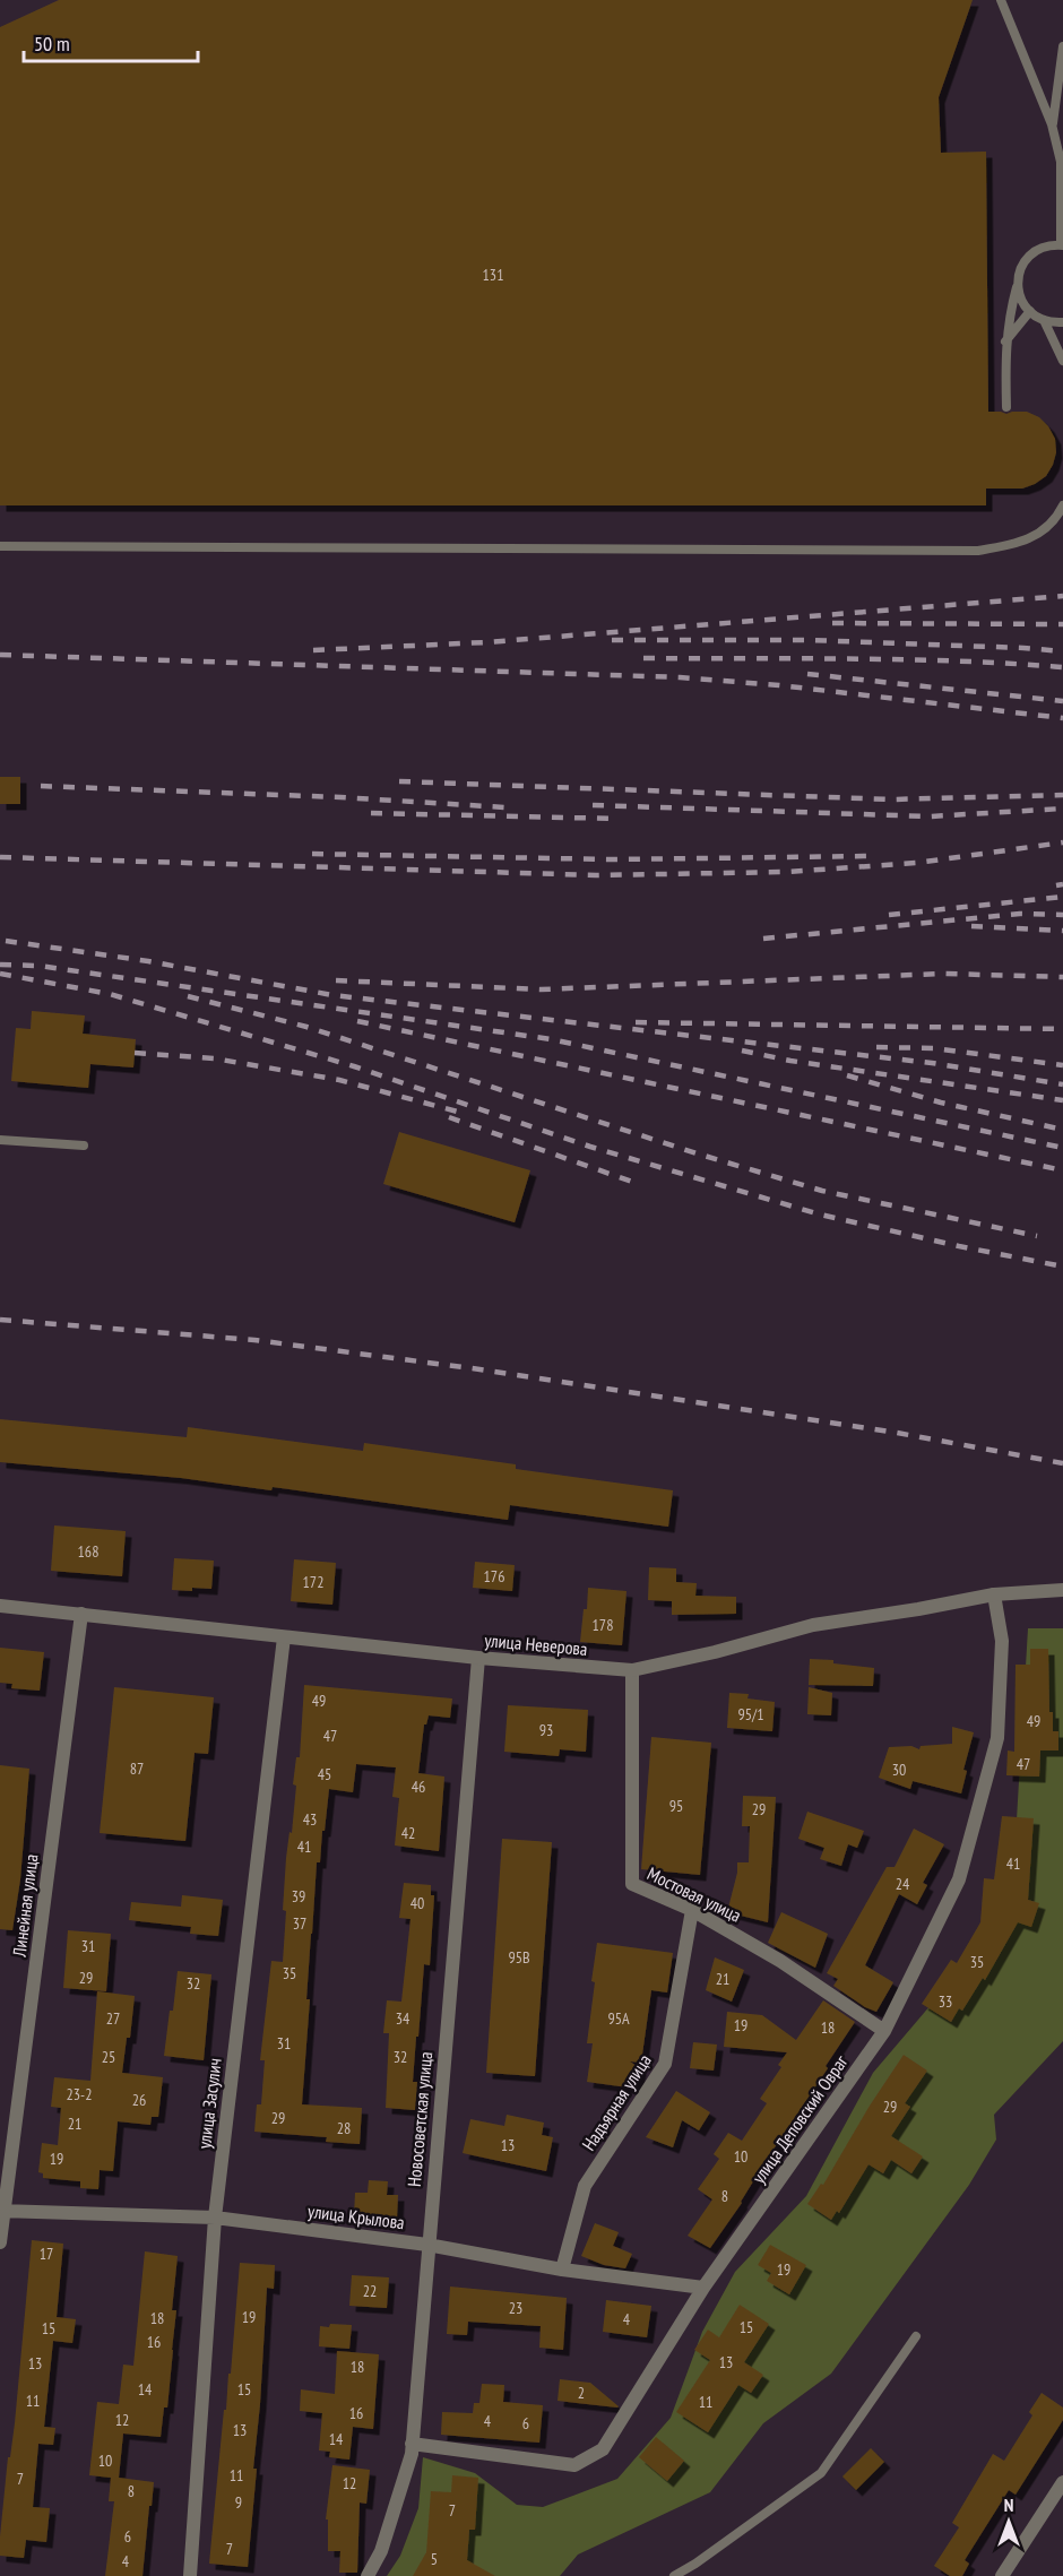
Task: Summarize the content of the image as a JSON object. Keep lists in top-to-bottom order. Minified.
{"streets":{"street":["улица Неверова","Мостовая улица","Линейная улица","Надъярная улица","улица Засулич","Новосоветская улица","улица Деповский Овраг","улица Крылова"]},"crossings":[["улица Неверова","Мостовая улица"],["улица Неверова","Линейная улица"],["улица Неверова","улица Засулич"],["улица Неверова","Новосоветская улица"],["улица Неверова","улица Деповский Овраг"],["Мостовая улица","Надъярная улица"],["Мостовая улица","улица Деповский Овраг"],["Линейная улица","улица Крылова"],["Надъярная улица","улица Крылова"],["улица Засулич","улица Крылова"],["Новосоветская улица","улица Деповский Овраг"],["Новосоветская улица","улица Крылова"],["улица Деповский Овраг","улица Крылова"]],"house_numbers":["131","168","176","172","178","49","95/1","49","93","47","47","87","30","45","46","95","29","43","42","41","41","24","39","40","37","31","95В","35","35","29","21","32","33","27","34","95А","19","18","31","25","32","23-2","26","29","29","21","28","13","10","19","8","17","19","22","23","19","18","4","15","15","16","13","13","18","14","15","2","11","11","16","12","4","6","13","14","10","11","7","12","8","9","7","6","7","5","4"],"scale_bar":"50 m","north":"top"}
